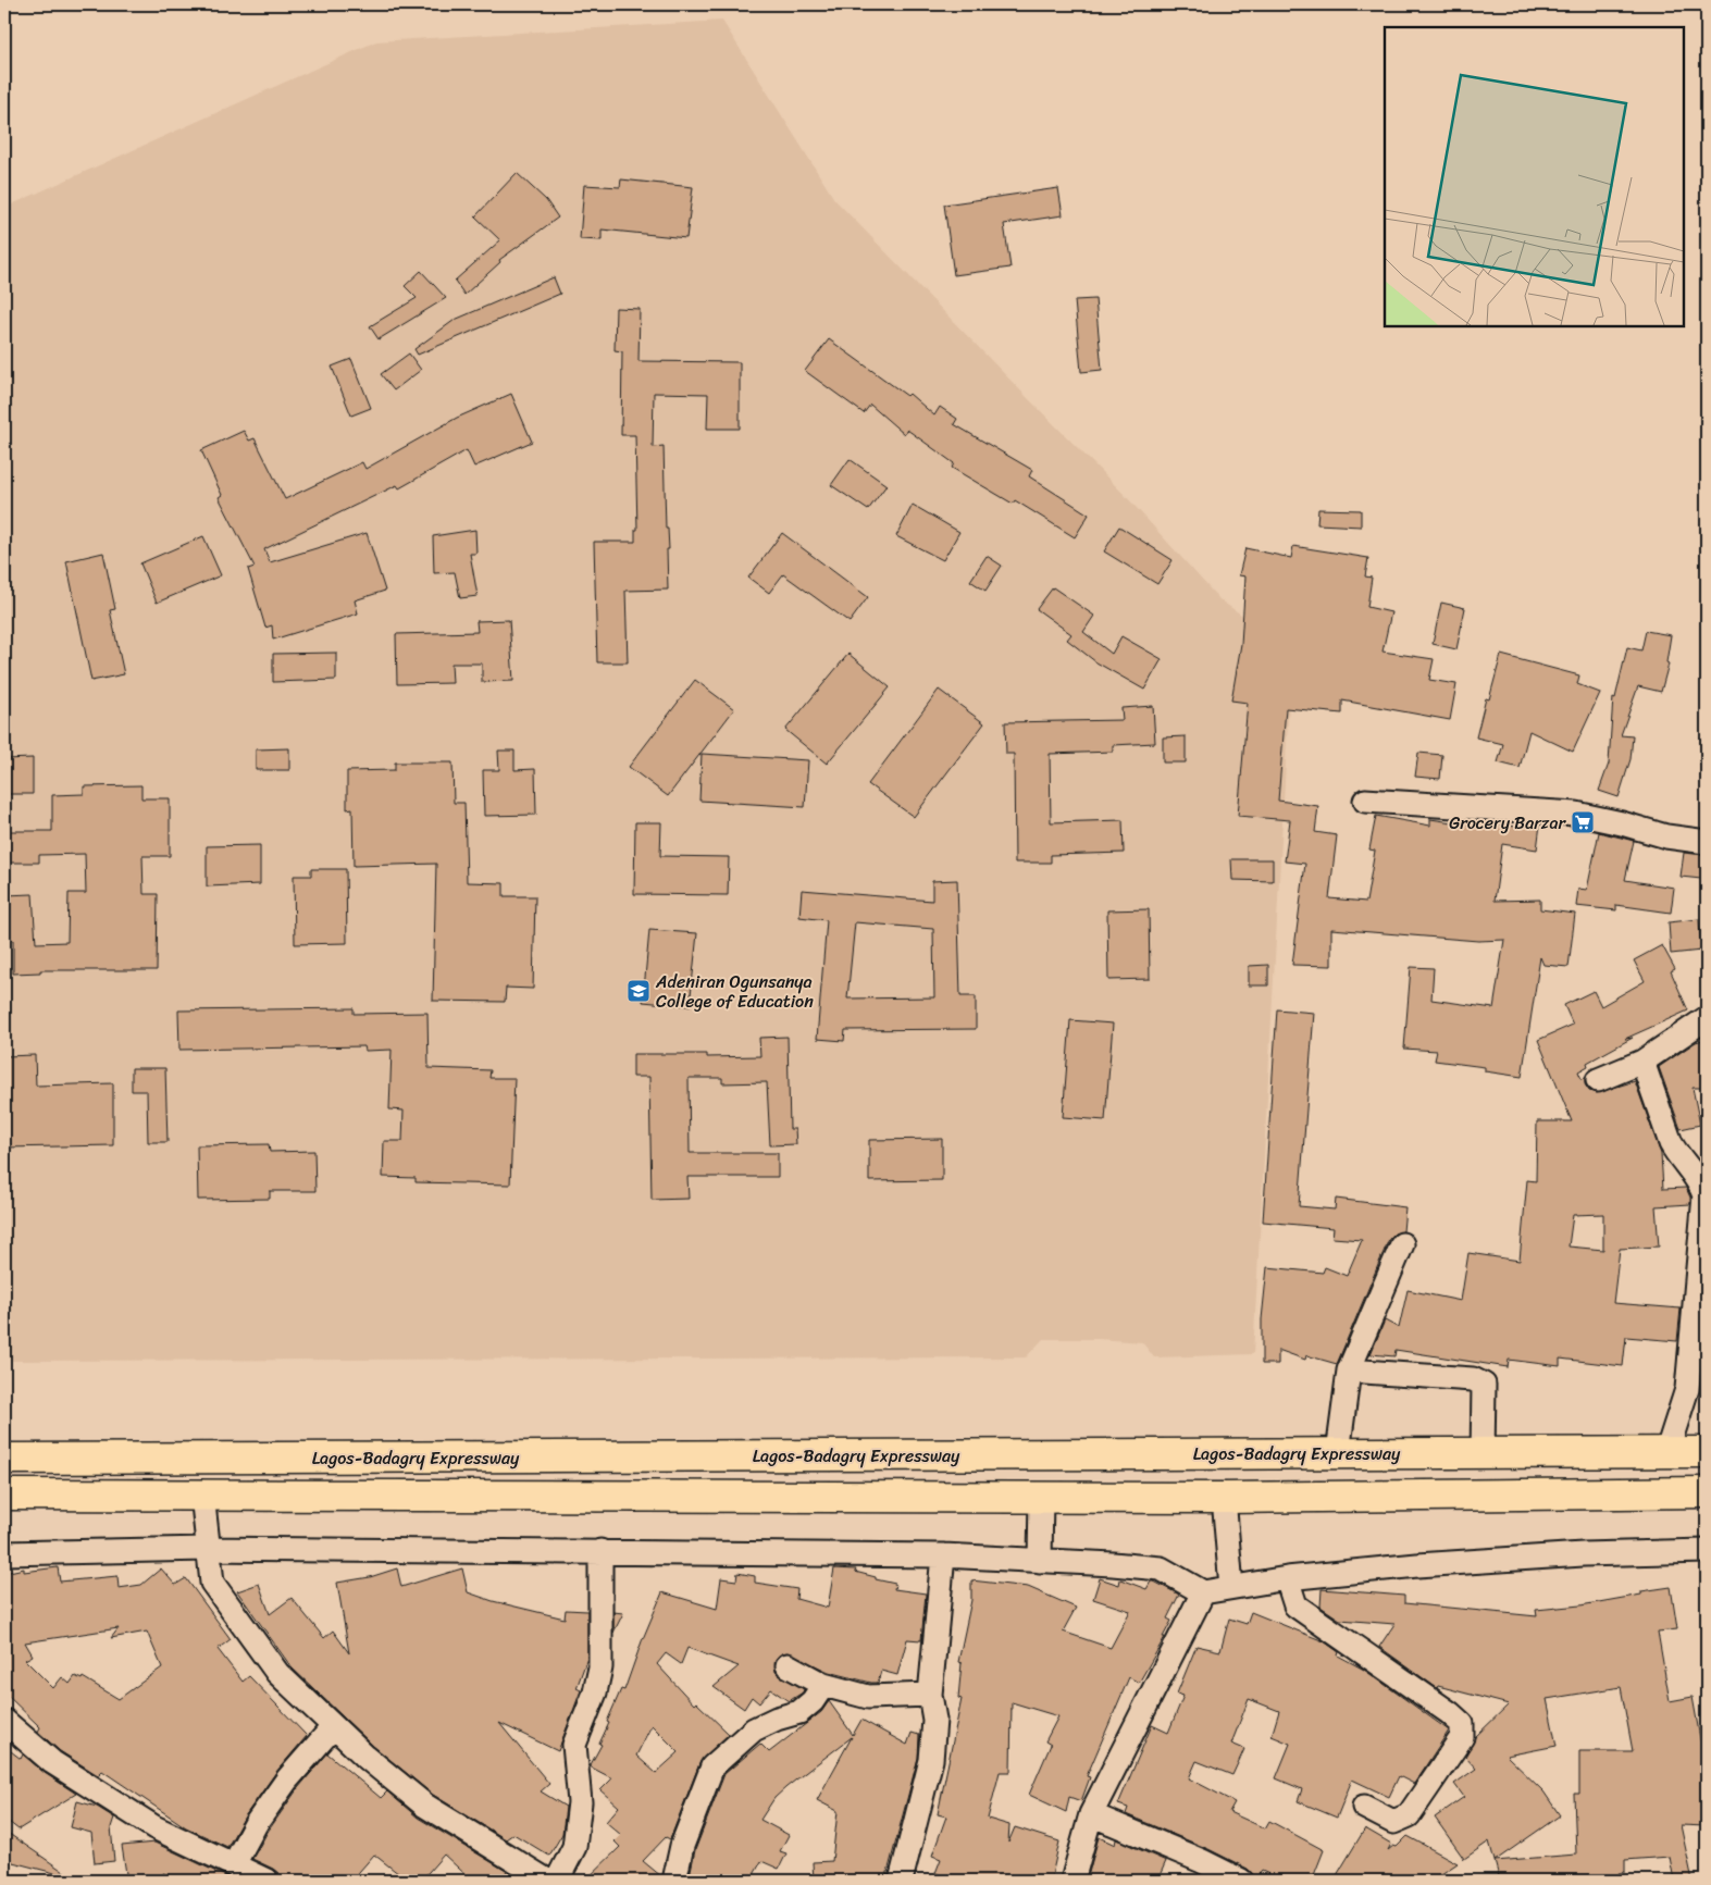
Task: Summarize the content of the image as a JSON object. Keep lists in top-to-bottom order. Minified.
{"streets":{"highway":["Lagos-Badagry Expressway"]},"places":{"supermarket":["Grocery Barzar"],"school or university":["Adeniran Ogunsanya College of Education"]}}
